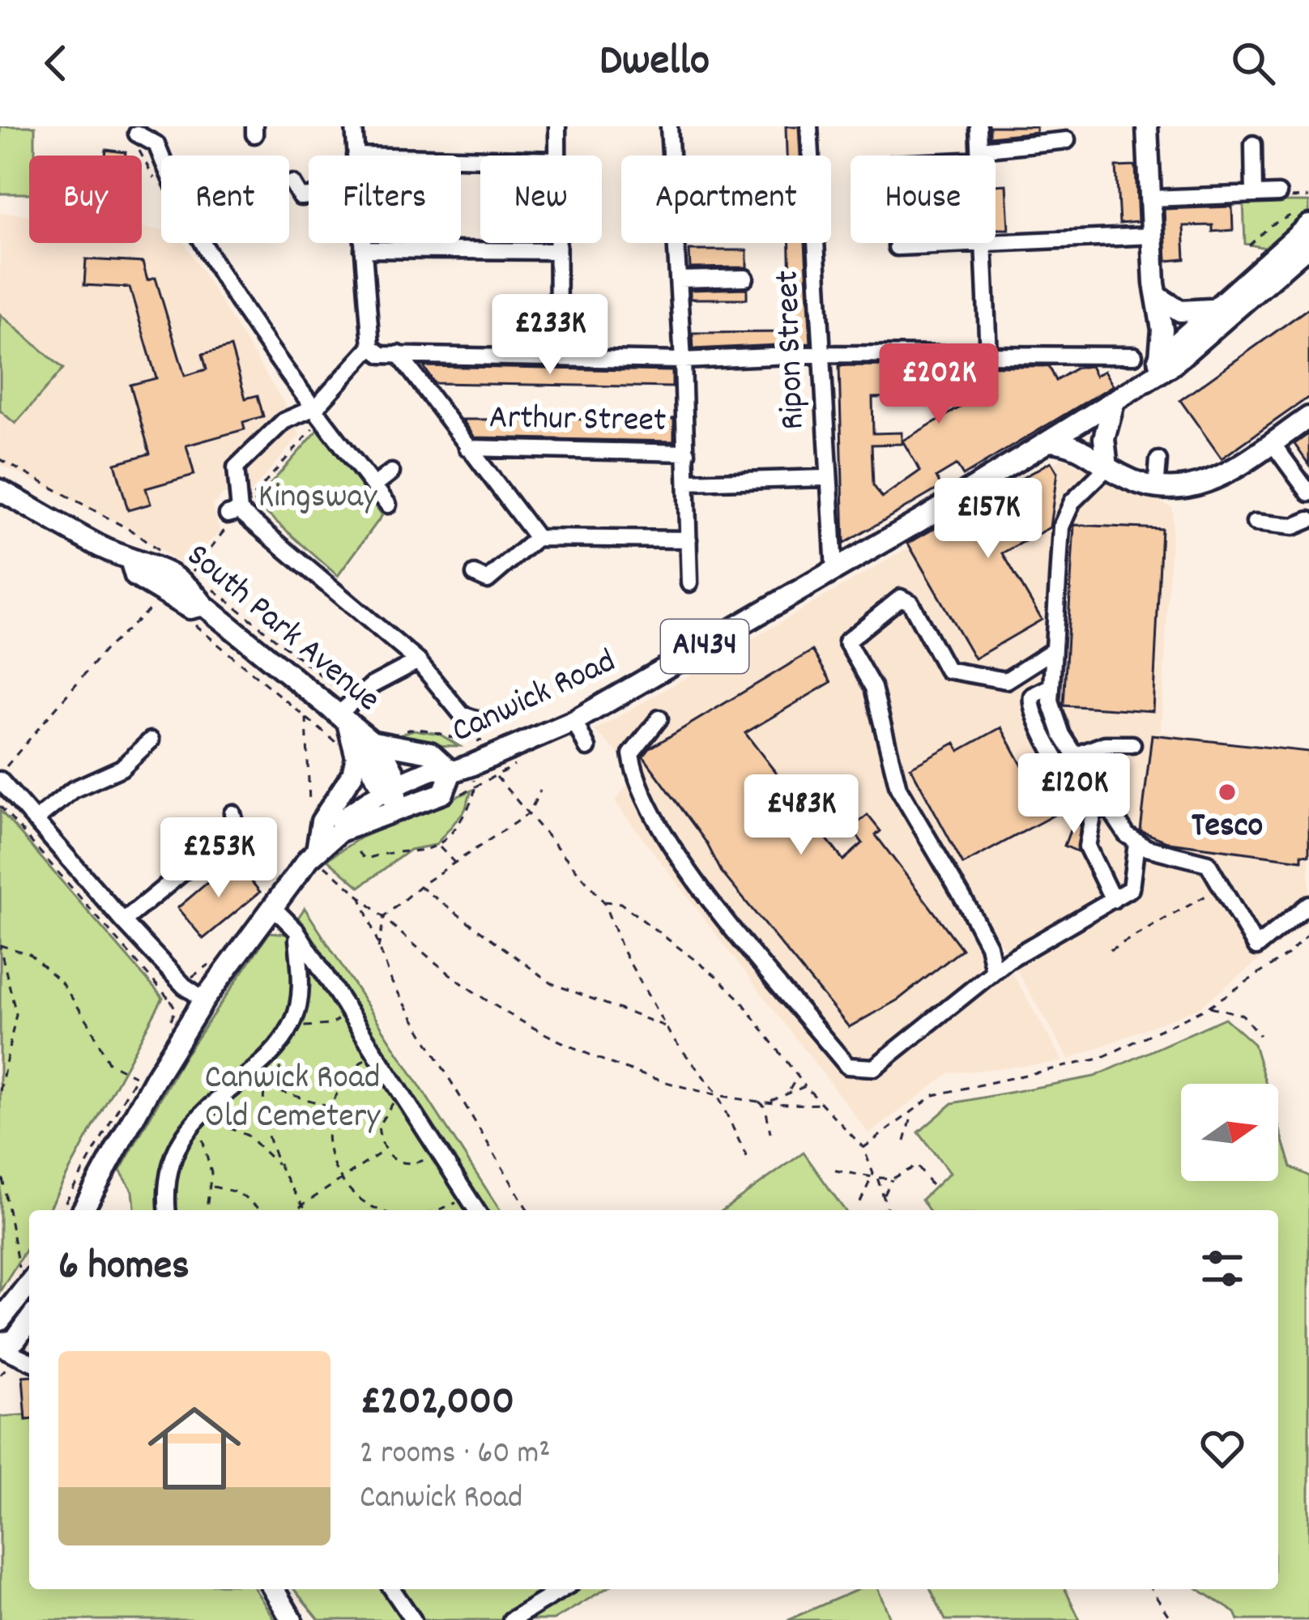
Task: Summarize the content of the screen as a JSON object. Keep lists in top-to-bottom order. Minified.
{"streets":{"main road":["South Park Avenue","A1434","Canwick Road"],"street":["Ripon Street","Arthur Street"]},"crossings":[["Ripon Street","Canwick Road"],["South Park Avenue","Canwick Road"],["A1434","Canwick Road"]],"parks":["Kingsway","Canwick Road Old Cemetery"],"places":["Tesco"],"north":"right","page":{"header":"Dwello","chip":["Buy","Rent","Filters","New","Apartment","House"],"price":["£233K","£202K","£157K","£120K","£483K","£253K"],"heading":"6 homes","list":[{"name":"£202,000","note":"2 rooms · 60 m² · Canwick Road"}]}}
